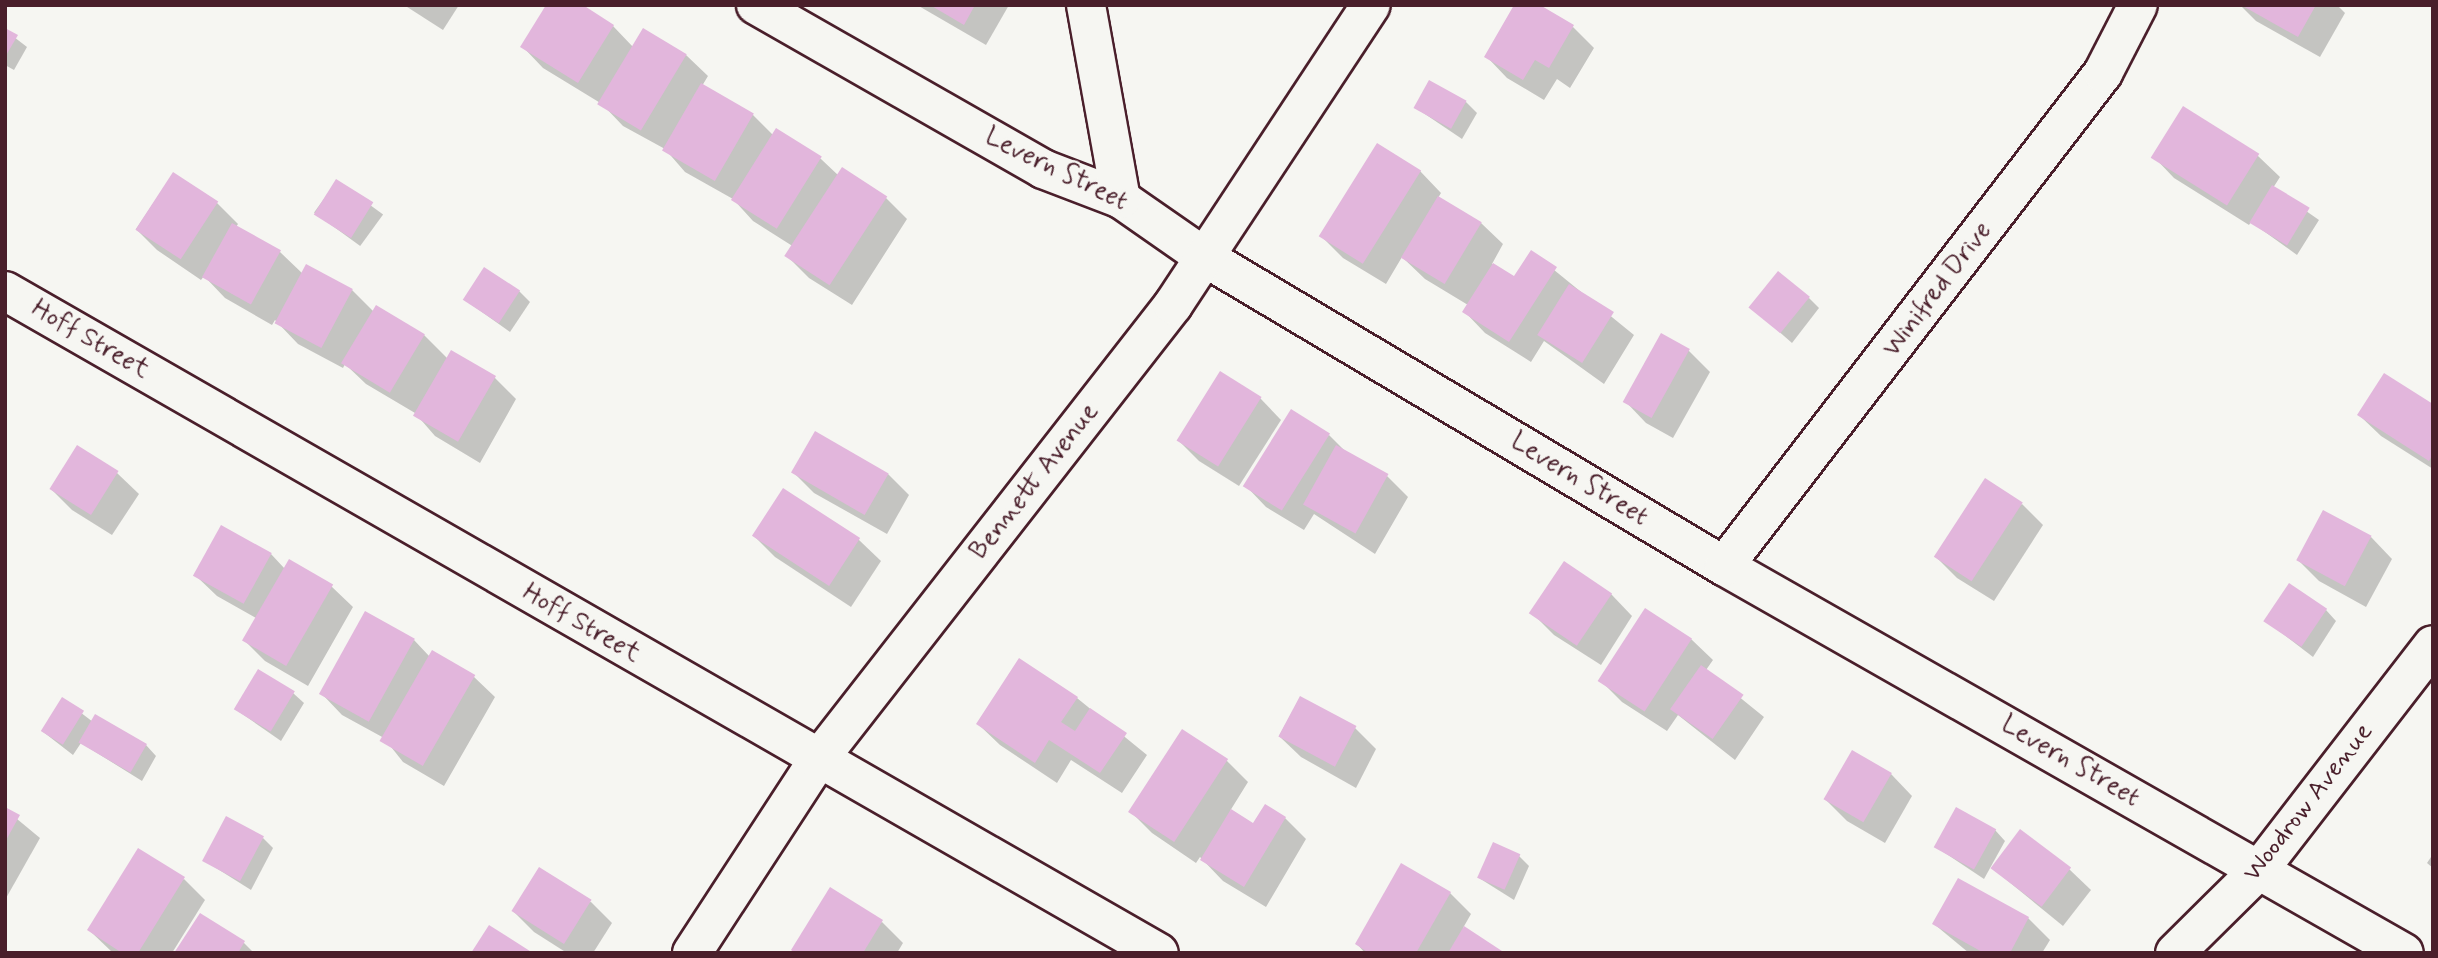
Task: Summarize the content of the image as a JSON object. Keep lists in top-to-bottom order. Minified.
{"streets":{"street":["Levern Street","Winifred Drive","Hoff Street","Bennett Avenue","Woodrow Avenue"]},"crossings":[["Levern Street","Winifred Drive"],["Levern Street","Bennett Avenue"],["Levern Street","Woodrow Avenue"],["Hoff Street","Bennett Avenue"]]}
